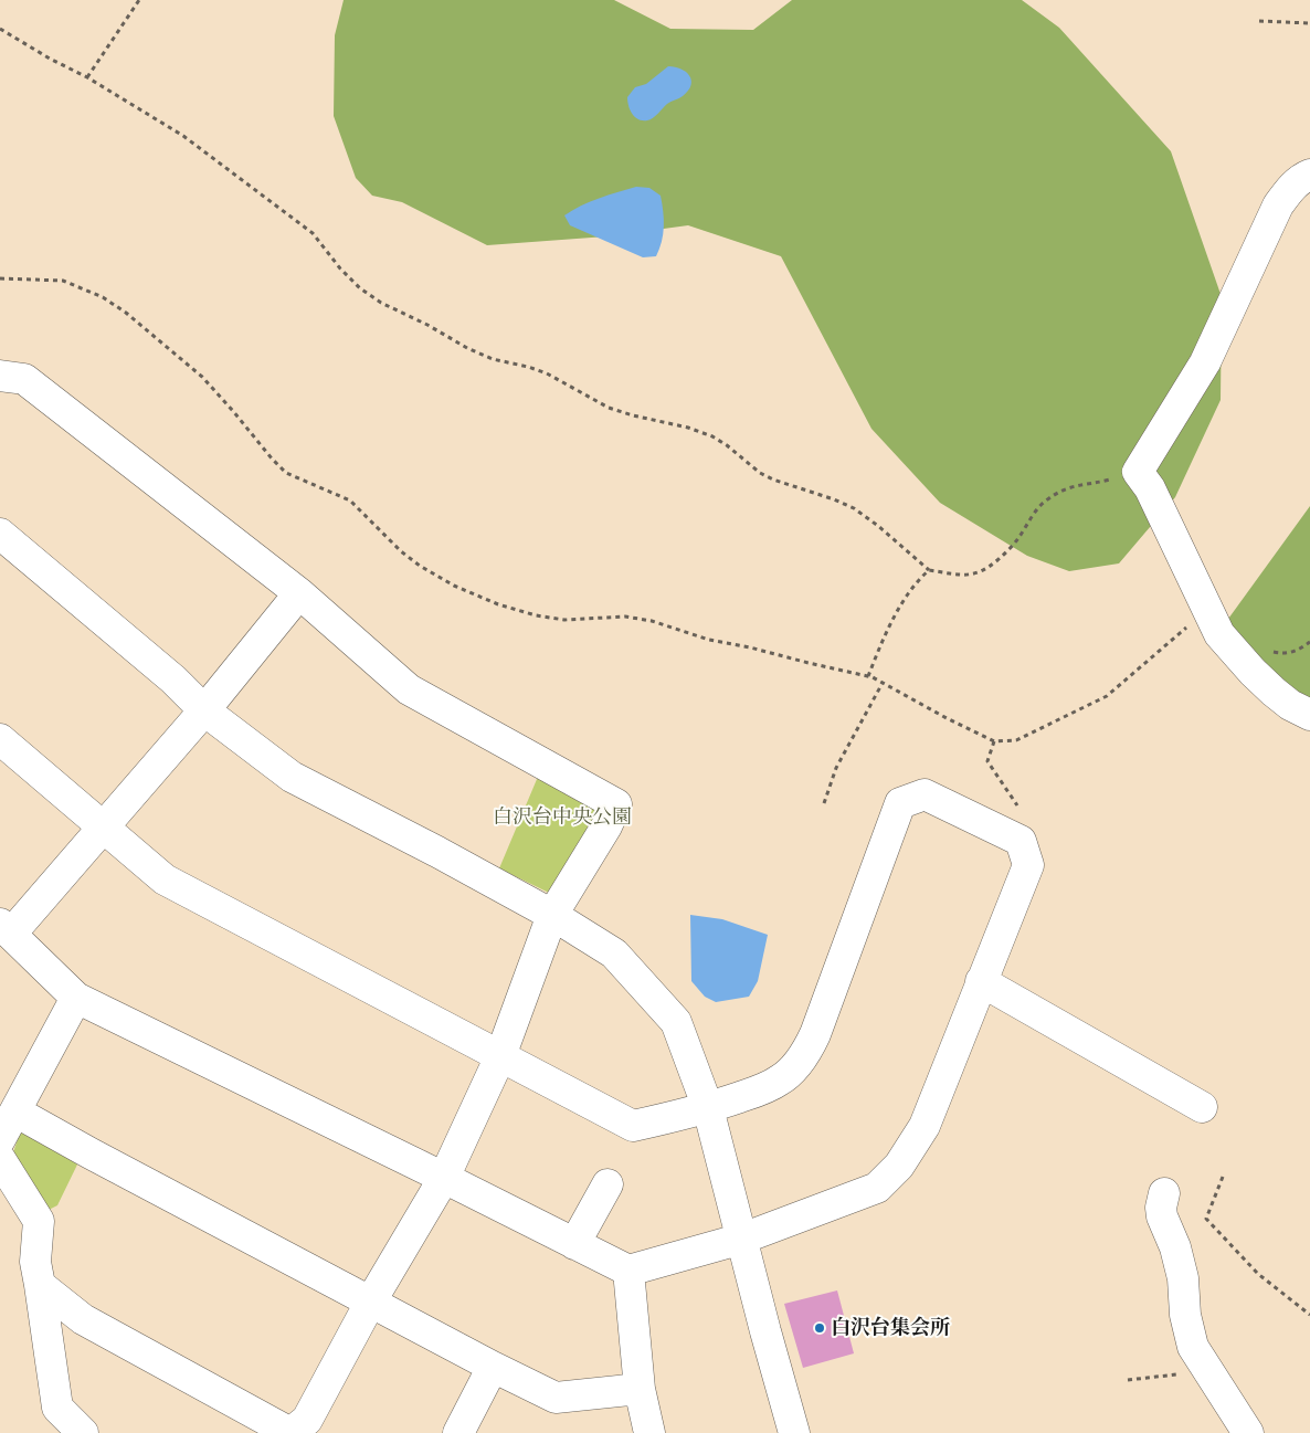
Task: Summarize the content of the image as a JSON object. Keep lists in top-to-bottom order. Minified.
{"parks":["白沢台中央公園"],"places":["白沢台集会所"]}
